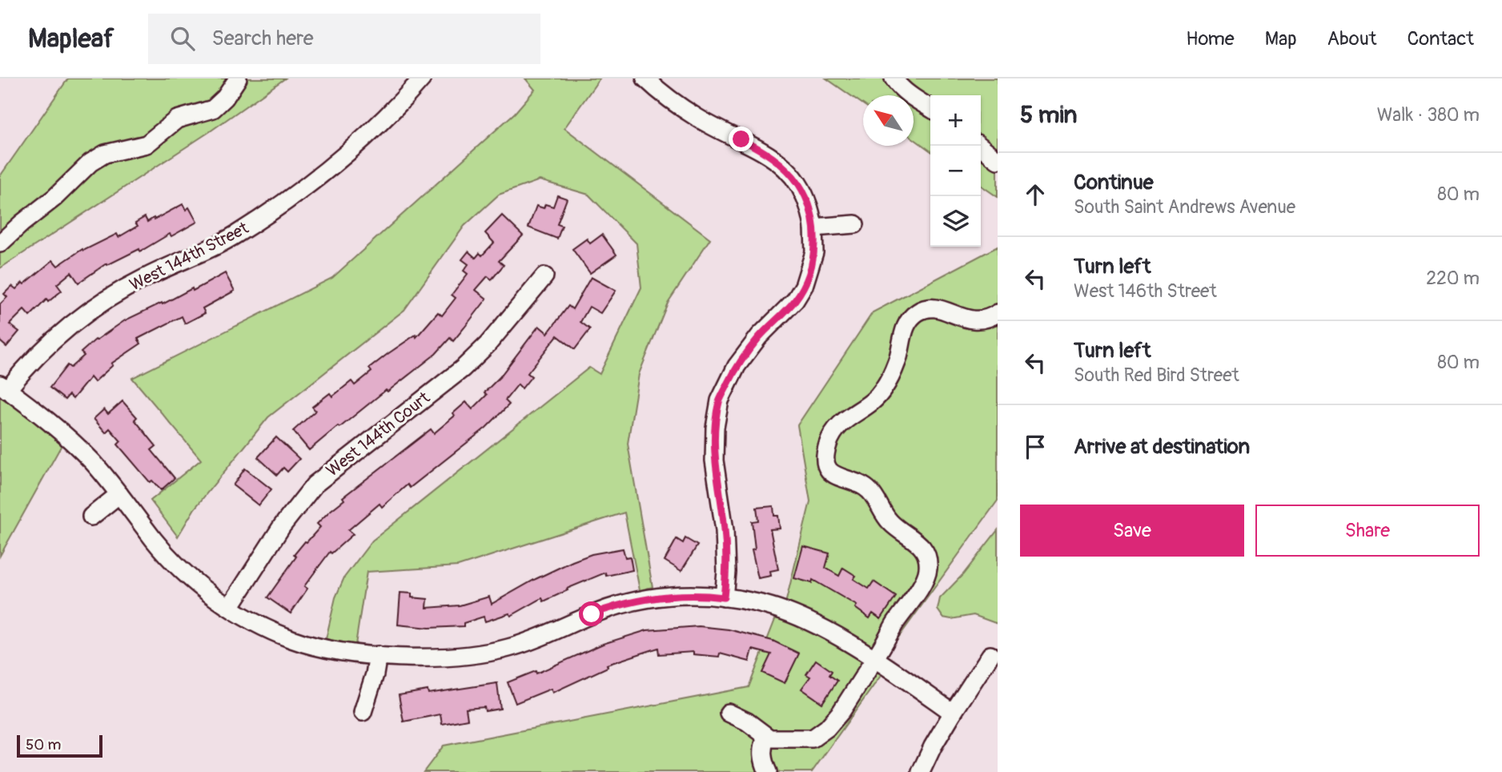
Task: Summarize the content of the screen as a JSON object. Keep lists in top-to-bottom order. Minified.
{"streets":{"street":["West 144th Street","West 144th Court"]},"scale_bar":"50 m","north":"top left","page":{"header":"Mapleaf","search":"Search here","nav":["Home","Map","About","Contact"],"heading":["5 min","Walk · 380 m"],"map_buttons":["+","−"],"list":[["Continue","South Saint Andrews Avenue","80 m"],["Turn left","West 146th Street","220 m"],["Turn left","South Red Bird Street","80 m"],"Arrive at destination"],"buttons":["Save","Share"],"scale":"50 m"}}
